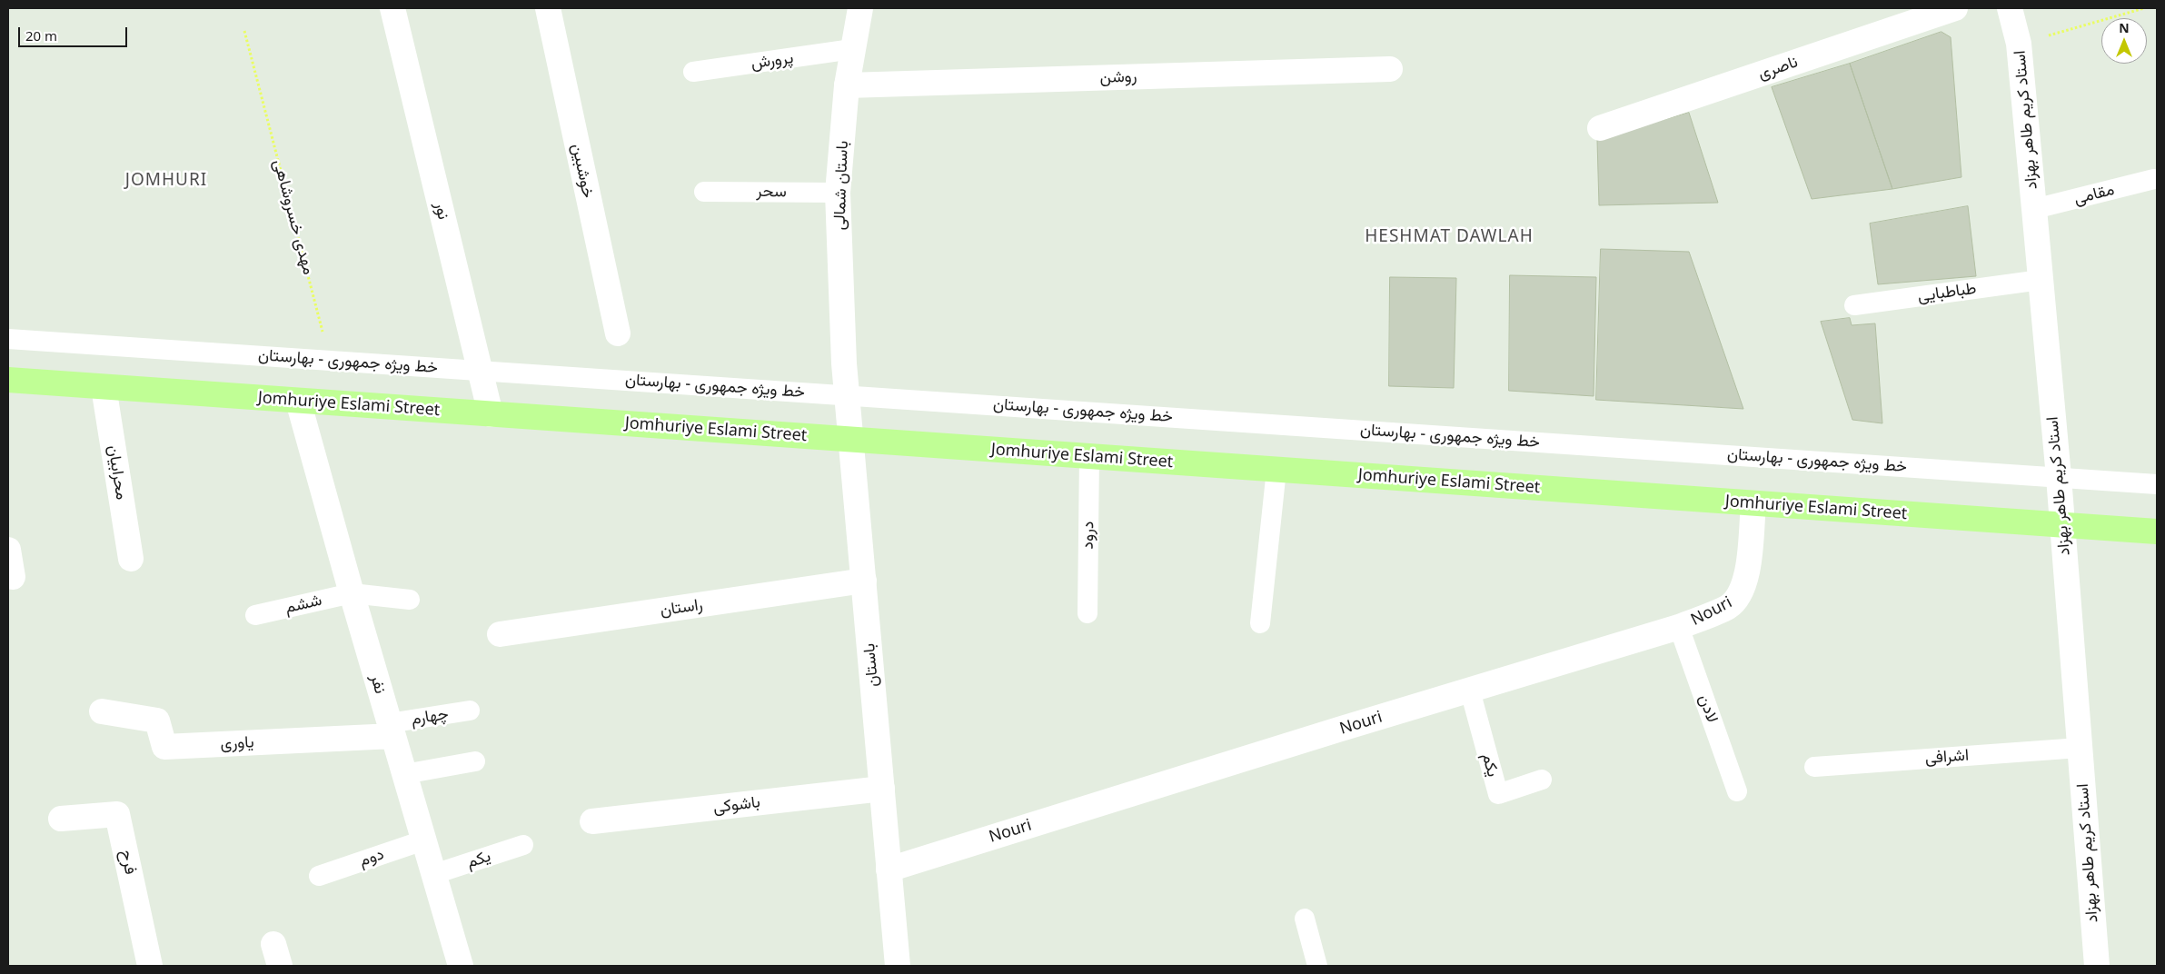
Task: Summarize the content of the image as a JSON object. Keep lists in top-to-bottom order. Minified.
{"streets":{"main road":["Jomhuriye Eslami Street"],"street":["ناصری","روشن","استاد کریم طاهر بهزاد","خوشبین","باستان شمالی","نور","محرابیان","راستان","Nouri","باستان","نفر","یاوری","باشوکی","فرح"],"lane":["پرورش","سحر","مقامی","طباطبایی","خط ویژه جمهوری - بهارستان","درود","ششم","لادن","چهارم","اشرافی","یکم","دوم"],"path":["مهدی خسروشاهی"]},"crossings":[["پرورش","باستان شمالی"],["روشن","باستان شمالی"],["استاد کریم طاهر بهزاد","مقامی"],["استاد کریم طاهر بهزاد","طباطبایی"],["استاد کریم طاهر بهزاد","خط ویژه جمهوری - بهارستان"],["استاد کریم طاهر بهزاد","Jomhuriye Eslami Street"],["استاد کریم طاهر بهزاد","اشرافی"],["باستان شمالی","سحر"],["باستان شمالی","باستان"],["نور","خط ویژه جمهوری - بهارستان"],["نور","Jomhuriye Eslami Street"],["مهدی خسروشاهی","خط ویژه جمهوری - بهارستان"],["خط ویژه جمهوری - بهارستان","باستان"],["Jomhuriye Eslami Street","محرابیان"],["Jomhuriye Eslami Street","درود"],["Jomhuriye Eslami Street","Nouri"],["Jomhuriye Eslami Street","باستان"],["Jomhuriye Eslami Street","نفر"],["ششم","نفر"],["راستان","باستان"],["Nouri","باستان"],["Nouri","لادن"],["Nouri","یکم"],["باستان","باشوکی"],["نفر","چهارم"],["نفر","یاوری"],["نفر","یکم"],["نفر","دوم"],["چهارم","یاوری"]],"districts":["JOMHURI","HESHMAT DAWLAH"],"scale_bar":"20 m","north":"top"}
